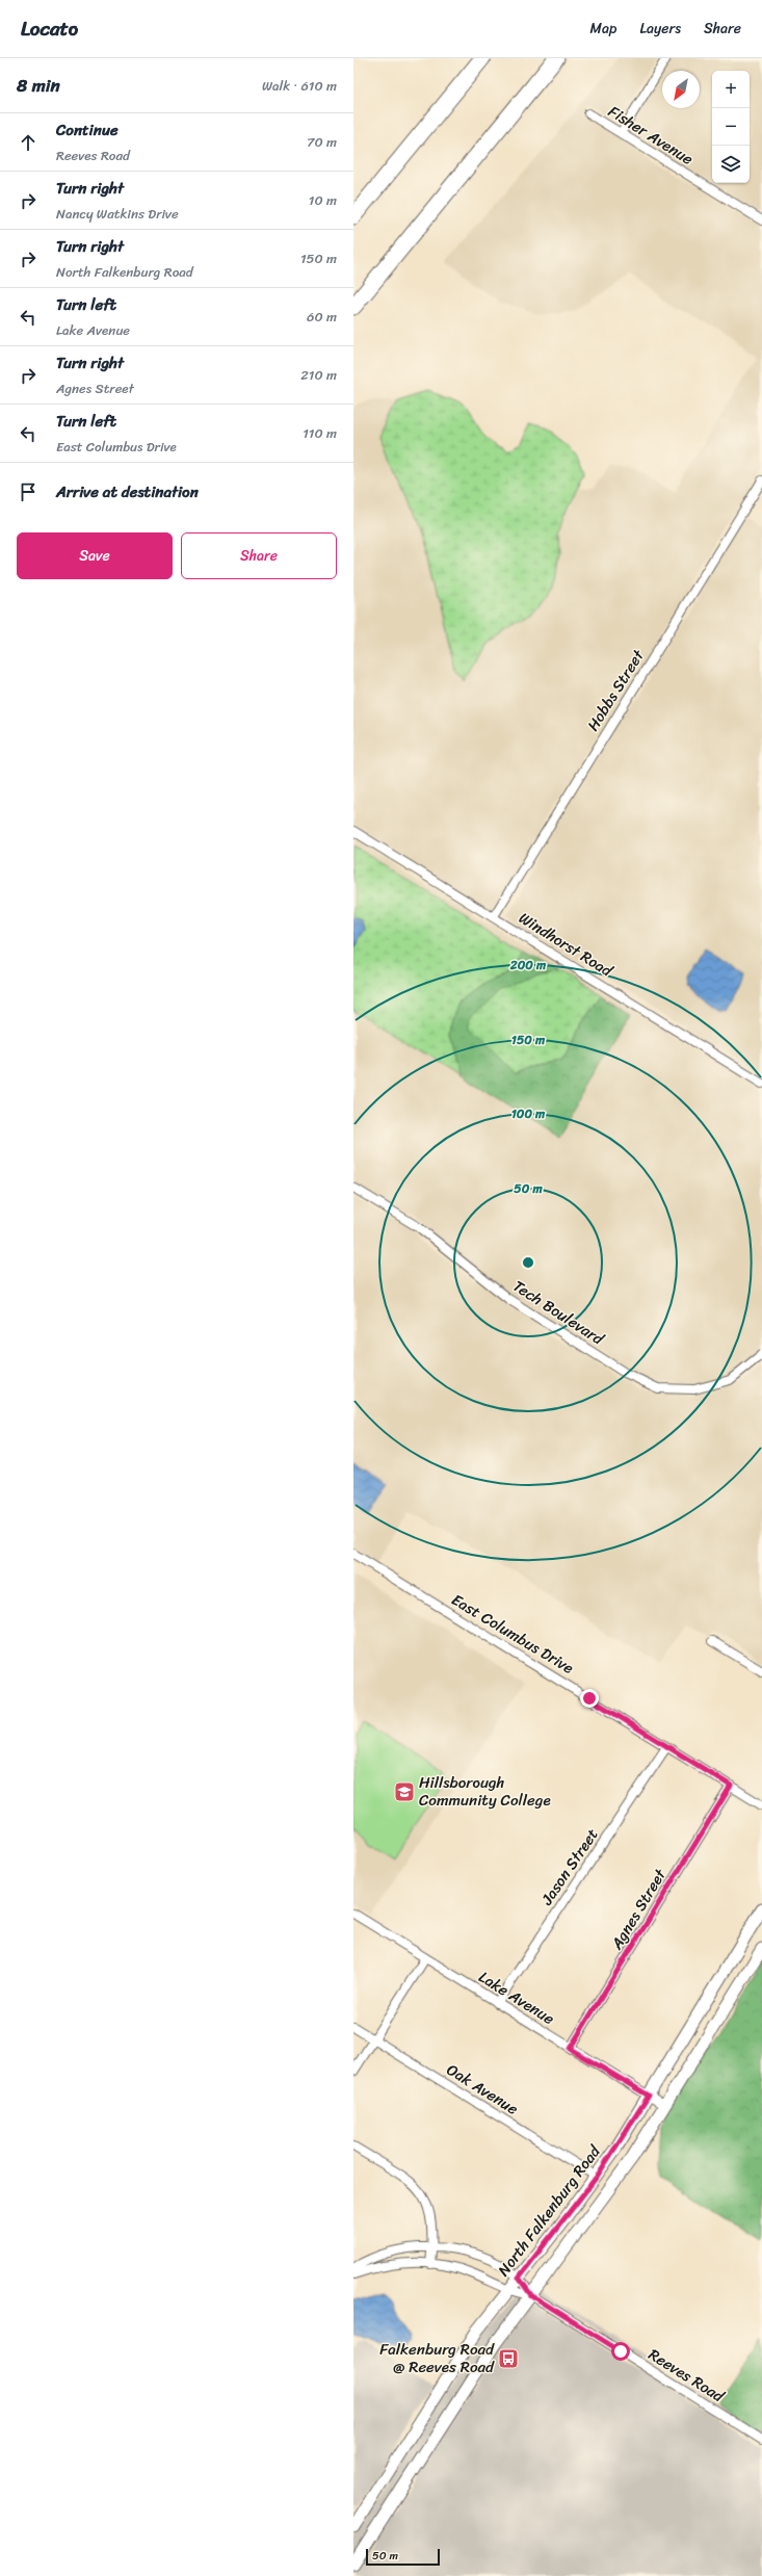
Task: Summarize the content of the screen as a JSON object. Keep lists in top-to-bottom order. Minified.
{"streets":{"street":["Fisher Avenue","Hobbs Street","Windhorst Road","Tech Boulevard","East Columbus Drive","Jason Street","Agnes Street","Lake Avenue","Oak Avenue","North Falkenburg Road","Reeves Road"]},"crossings":[["Hobbs Street","Windhorst Road"],["East Columbus Drive","Jason Street"],["East Columbus Drive","Agnes Street"],["Jason Street","Lake Avenue"],["Agnes Street","Lake Avenue"],["Lake Avenue","North Falkenburg Road"],["Oak Avenue","North Falkenburg Road"]],"places":{"school or university":["Hillsborough Community College"],"bus stop":["Falkenburg Road @ Reeves Road"]},"scale_bar":"50 m","north":"bottom left","page":{"header":"Locato","nav":["Map","Layers","Share"],"heading":["8 min","Walk · 610 m"],"map_buttons":["+","−"],"list":[["Continue","Reeves Road","70 m"],["Turn right","Nancy Watkins Drive","10 m"],["Turn right","North Falkenburg Road","150 m"],["Turn left","Lake Avenue","60 m"],["Turn right","Agnes Street","210 m"],["Turn left","East Columbus Drive","110 m"],"Arrive at destination"],"buttons":["Save","Share"],"scale":"50 m"},"rings":["200 m","150 m","100 m","50 m"]}
